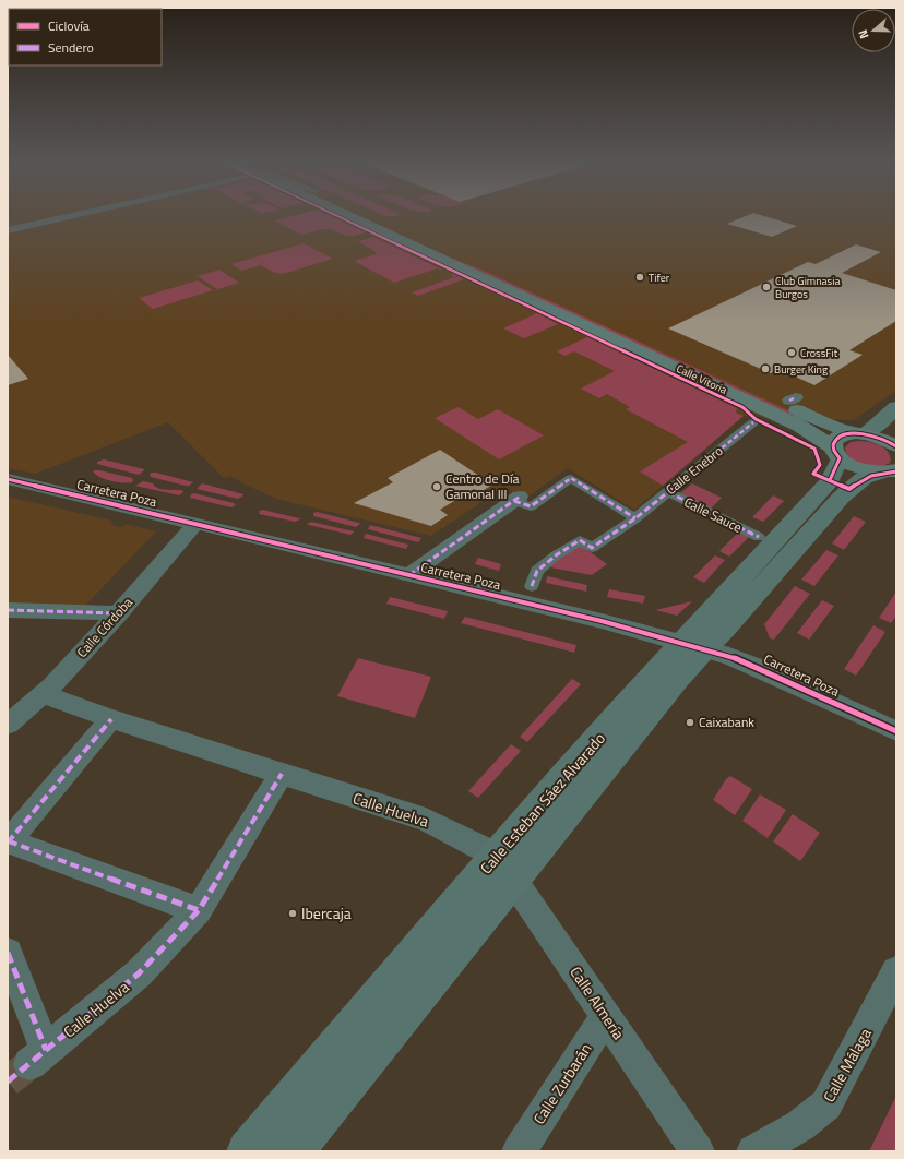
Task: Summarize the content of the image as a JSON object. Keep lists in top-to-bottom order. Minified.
{"streets":{"highway":["Calle Vitoria"],"main road":["Calle Esteban Sáez Alvarado"],"street":["Calle Enebro","Carretera Poza","Calle Sauce","Calle Córdoba","Calle Huelva","Calle Almería","Calle Málaga","Calle Zurbarán"]},"crossings":[["Calle Vitoria","Calle Esteban Sáez Alvarado"],["Calle Enebro","Calle Sauce"],["Carretera Poza","Calle Córdoba"],["Carretera Poza","Calle Esteban Sáez Alvarado"],["Calle Córdoba","Calle Huelva"],["Calle Esteban Sáez Alvarado","Calle Huelva"],["Calle Esteban Sáez Alvarado","Calle Almería"],["Calle Huelva","Calle Almería"],["Calle Almería","Calle Zurbarán"]],"places":["Tifer","Club Gimnasia Burgos","CrossFit","Burger King","Centro de Día Gamonal III","Caixabank","Ibercaja"],"legend":["Ciclovía","Sendero"],"north":"left"}
